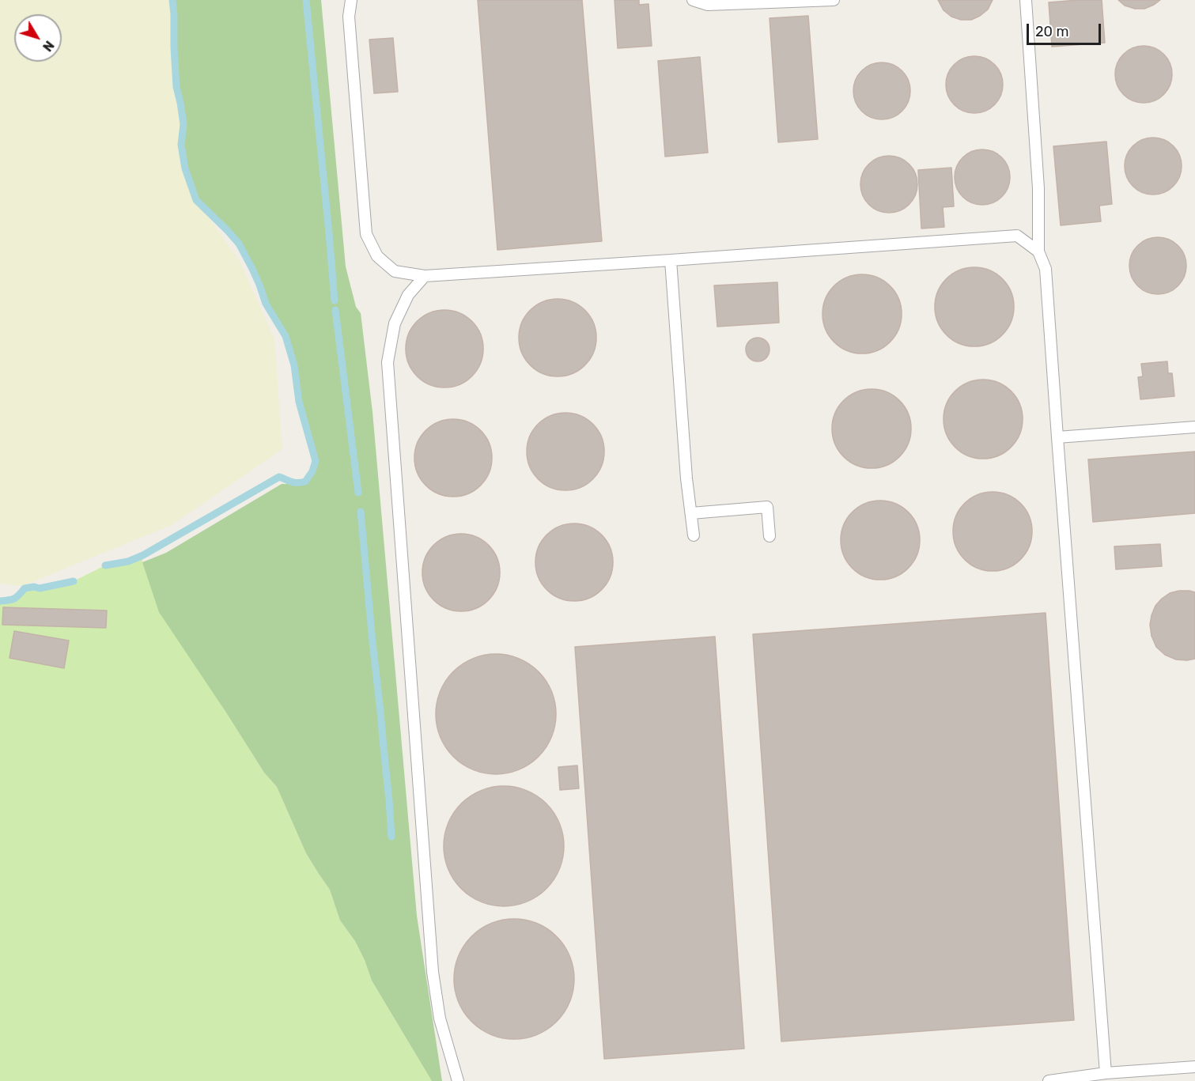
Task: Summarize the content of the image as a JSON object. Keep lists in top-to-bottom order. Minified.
{"scale_bar":"20 m","north":"bottom right"}
